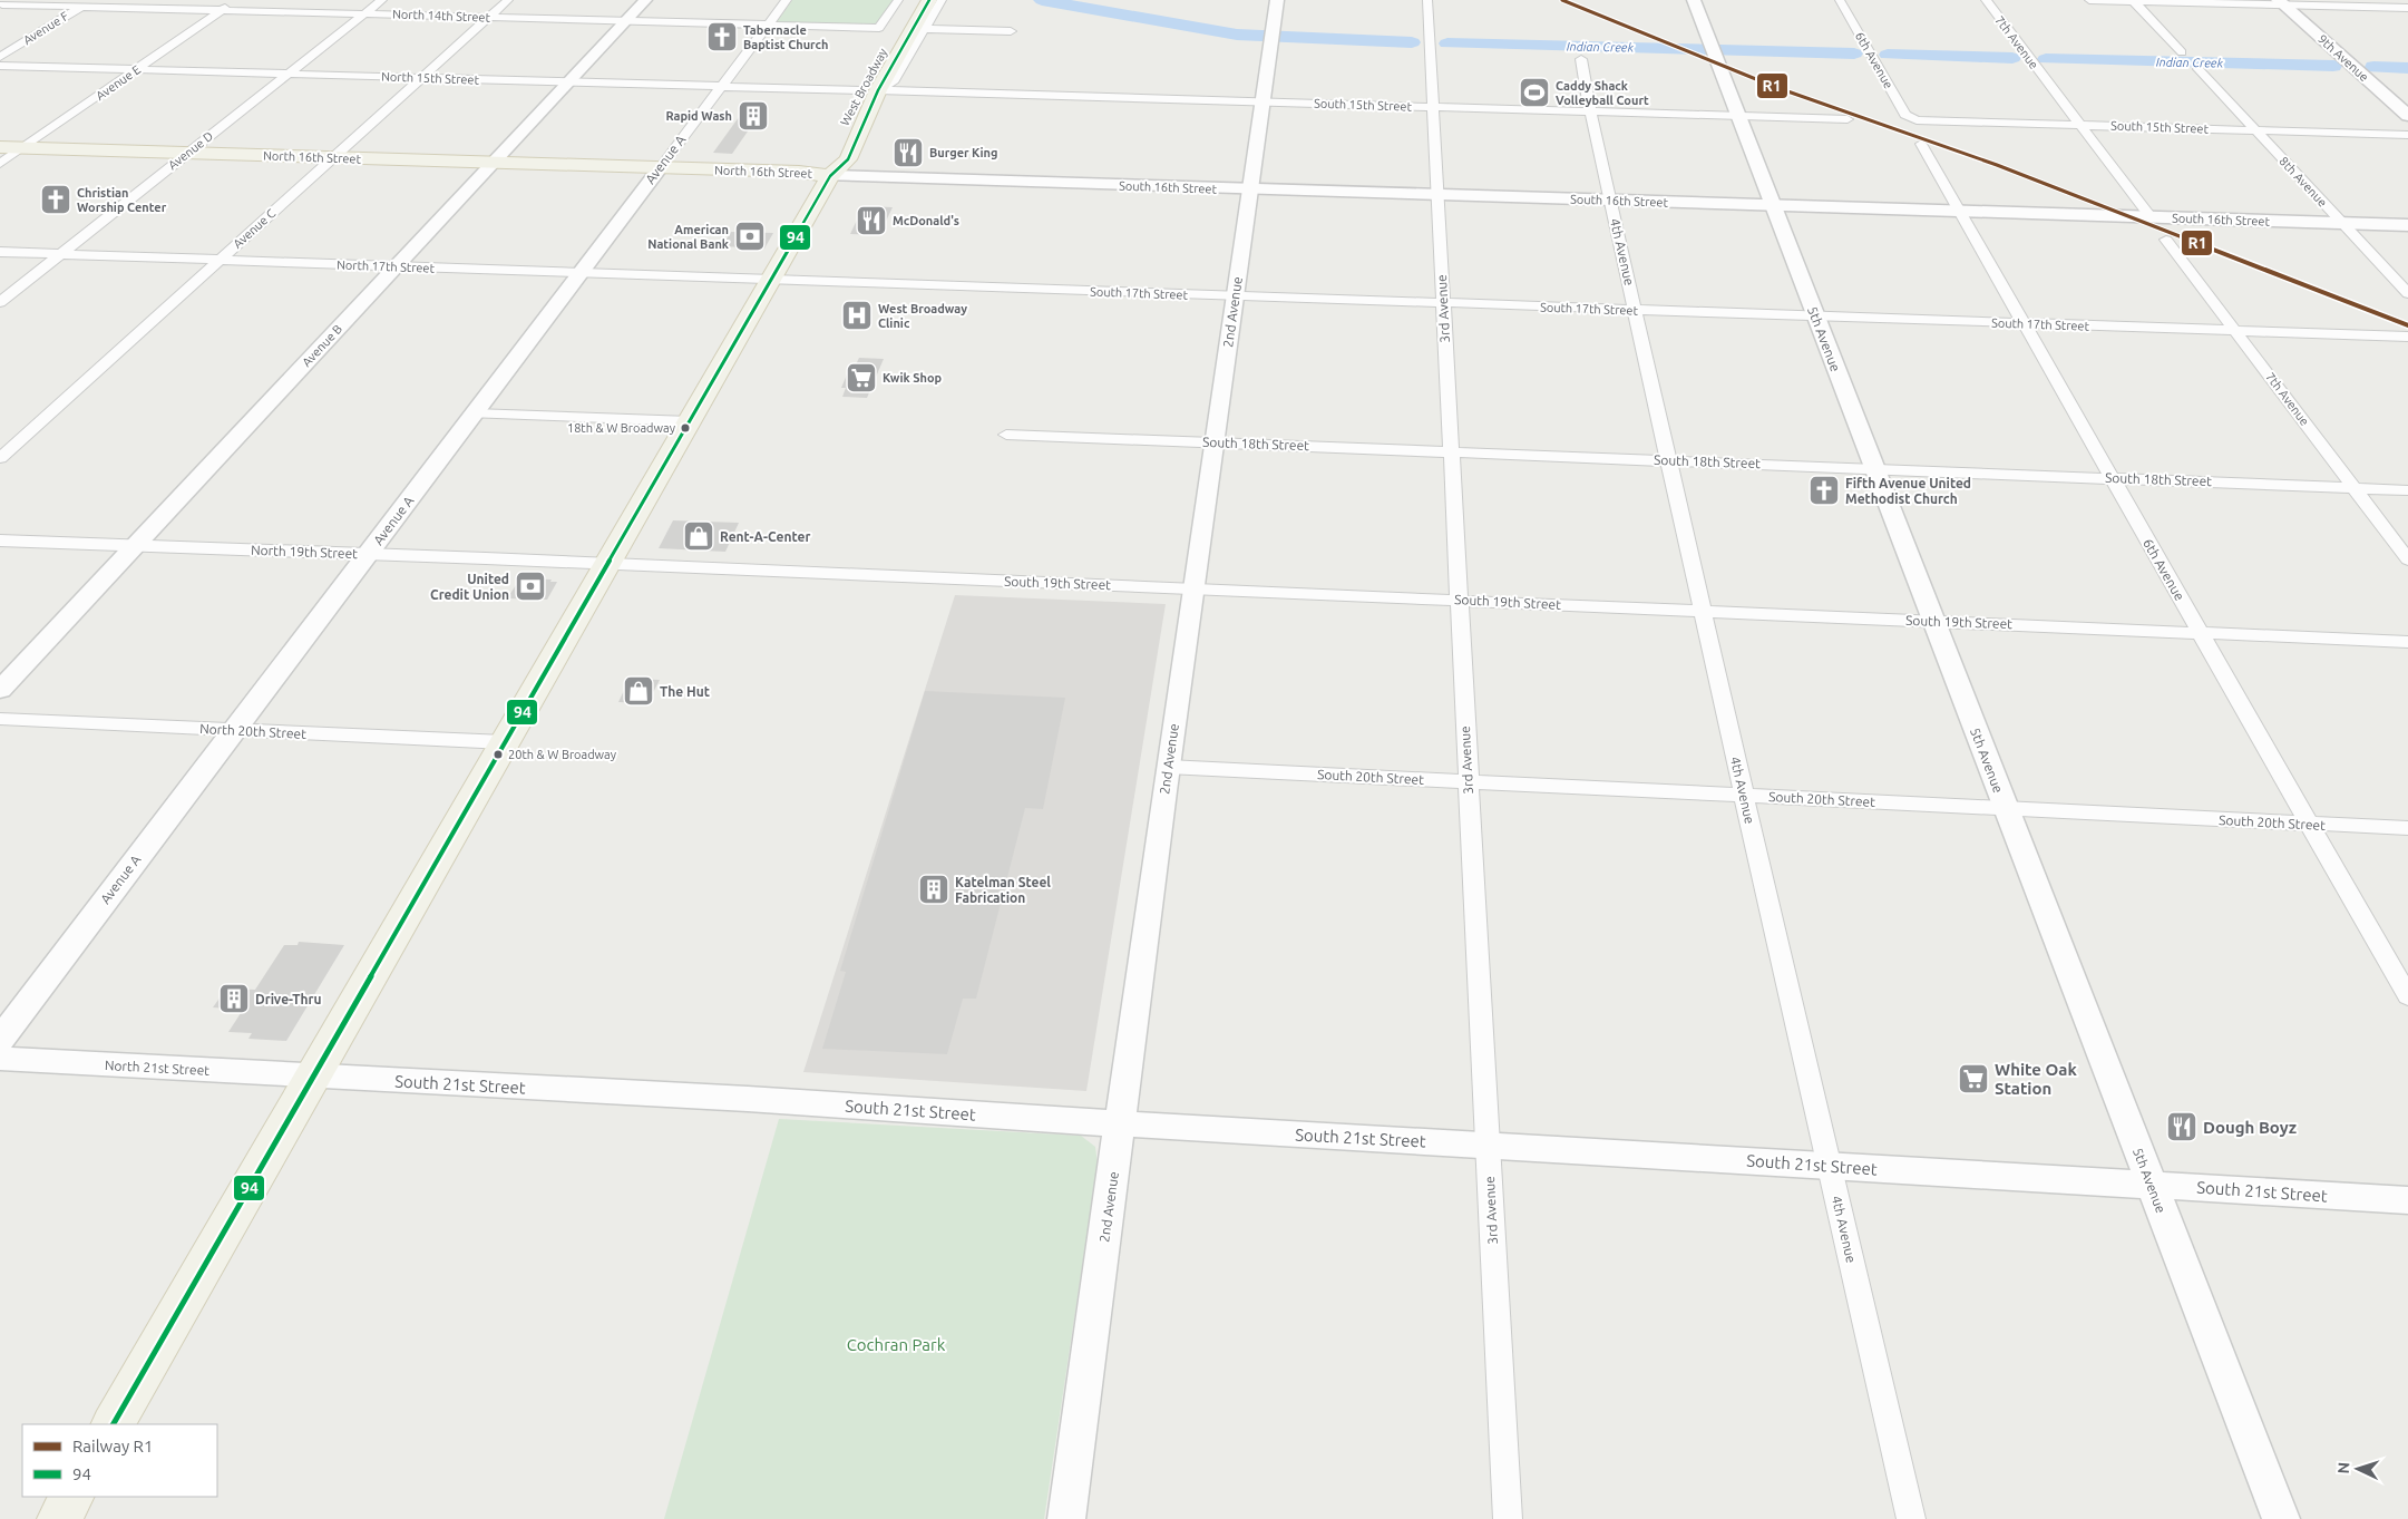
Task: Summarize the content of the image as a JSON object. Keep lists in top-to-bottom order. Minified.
{"streets":{"main road":["9th Avenue","West Broadway","North 16th Street","South 16th Street"],"street":["North 14th Street","Avenue F","7th Avenue","6th Avenue","North 15th Street","Avenue E","South 15th Street","Avenue D","Avenue A","8th Avenue","Avenue C","4th Avenue","North 17th Street","South 17th Street","3rd Avenue","2nd Avenue","5th Avenue","Avenue B","South 18th Street","North 19th Street","South 19th Street","North 20th Street","South 20th Street","North 21st Street","South 21st Street"]},"crossings":[["North 14th Street","Avenue F"],["North 14th Street","Avenue E"],["North 14th Street","West Broadway"],["North 14th Street","Avenue D"],["North 14th Street","Avenue A"],["North 14th Street","Avenue C"],["North 14th Street","Avenue B"],["7th Avenue","South 15th Street"],["7th Avenue","South 16th Street"],["7th Avenue","South 17th Street"],["7th Avenue","South 18th Street"],["6th Avenue","South 15th Street"],["6th Avenue","South 16th Street"],["6th Avenue","South 17th Street"],["6th Avenue","South 18th Street"],["6th Avenue","South 19th Street"],["6th Avenue","South 20th Street"],["North 15th Street","Avenue E"],["North 15th Street","West Broadway"],["North 15th Street","South 15th Street"],["North 15th Street","Avenue D"],["North 15th Street","Avenue A"],["North 15th Street","Avenue C"],["North 15th Street","Avenue B"],["Avenue E","North 16th Street"],["West Broadway","South 15th Street"],["West Broadway","North 16th Street"],["West Broadway","South 16th Street"],["West Broadway","North 17th Street"],["West Broadway","South 17th Street"],["West Broadway","North 19th Street"],["West Broadway","South 19th Street"],["West Broadway","North 20th Street"],["West Broadway","North 21st Street"],["West Broadway","South 21st Street"],["South 15th Street","8th Avenue"],["South 15th Street","4th Avenue"],["South 15th Street","3rd Avenue"],["South 15th Street","2nd Avenue"],["South 15th Street","5th Avenue"],["Avenue D","North 16th Street"],["Avenue D","North 17th Street"],["North 16th Street","Avenue A"],["North 16th Street","South 16th Street"],["North 16th Street","Avenue C"],["North 16th Street","Avenue B"],["Avenue A","North 17th Street"],["Avenue A","North 19th Street"],["Avenue A","North 20th Street"],["8th Avenue","South 16th Street"],["South 16th Street","4th Avenue"],["South 16th Street","3rd Avenue"],["South 16th Street","2nd Avenue"],["South 16th Street","5th Avenue"],["Avenue C","North 17th Street"],["4th Avenue","South 17th Street"],["4th Avenue","South 18th Street"],["4th Avenue","South 19th Street"],["4th Avenue","South 20th Street"],["4th Avenue","South 21st Street"],["North 17th Street","South 17th Street"],["North 17th Street","Avenue B"],["South 17th Street","3rd Avenue"],["South 17th Street","2nd Avenue"],["South 17th Street","5th Avenue"],["3rd Avenue","South 18th Street"],["3rd Avenue","South 19th Street"],["3rd Avenue","South 20th Street"],["3rd Avenue","South 21st Street"],["2nd Avenue","South 18th Street"],["2nd Avenue","South 19th Street"],["2nd Avenue","South 20th Street"],["2nd Avenue","South 21st Street"],["5th Avenue","South 18th Street"],["5th Avenue","South 19th Street"],["5th Avenue","South 20th Street"],["5th Avenue","South 21st Street"],["Avenue B","North 19th Street"],["North 19th Street","South 19th Street"],["North 21st Street","South 21st Street"]],"water":["Indian Creek"],"parks":["Cochran Park"],"places":{"church":["Tabernacle Baptist Church","Christian Worship Center","Fifth Avenue United Methodist Church"],"sports":["Caddy Shack Volleyball Court"],"building":["Rapid Wash","Katelman Steel Fabrication","Drive-Thru"],"restaurant":["Burger King","McDonald's","Dough Boyz"],"bank":["American National Bank","United Credit Union"],"hospital":["West Broadway Clinic"],"supermarket":["Kwik Shop","White Oak Station"],"other":["18th & W Broadway","20th & W Broadway"],"shop":["Rent-A-Center","The Hut"]},"lines":["rail line R1","transit line 94"],"legend":["Railway R1","94"],"north":"left"}
